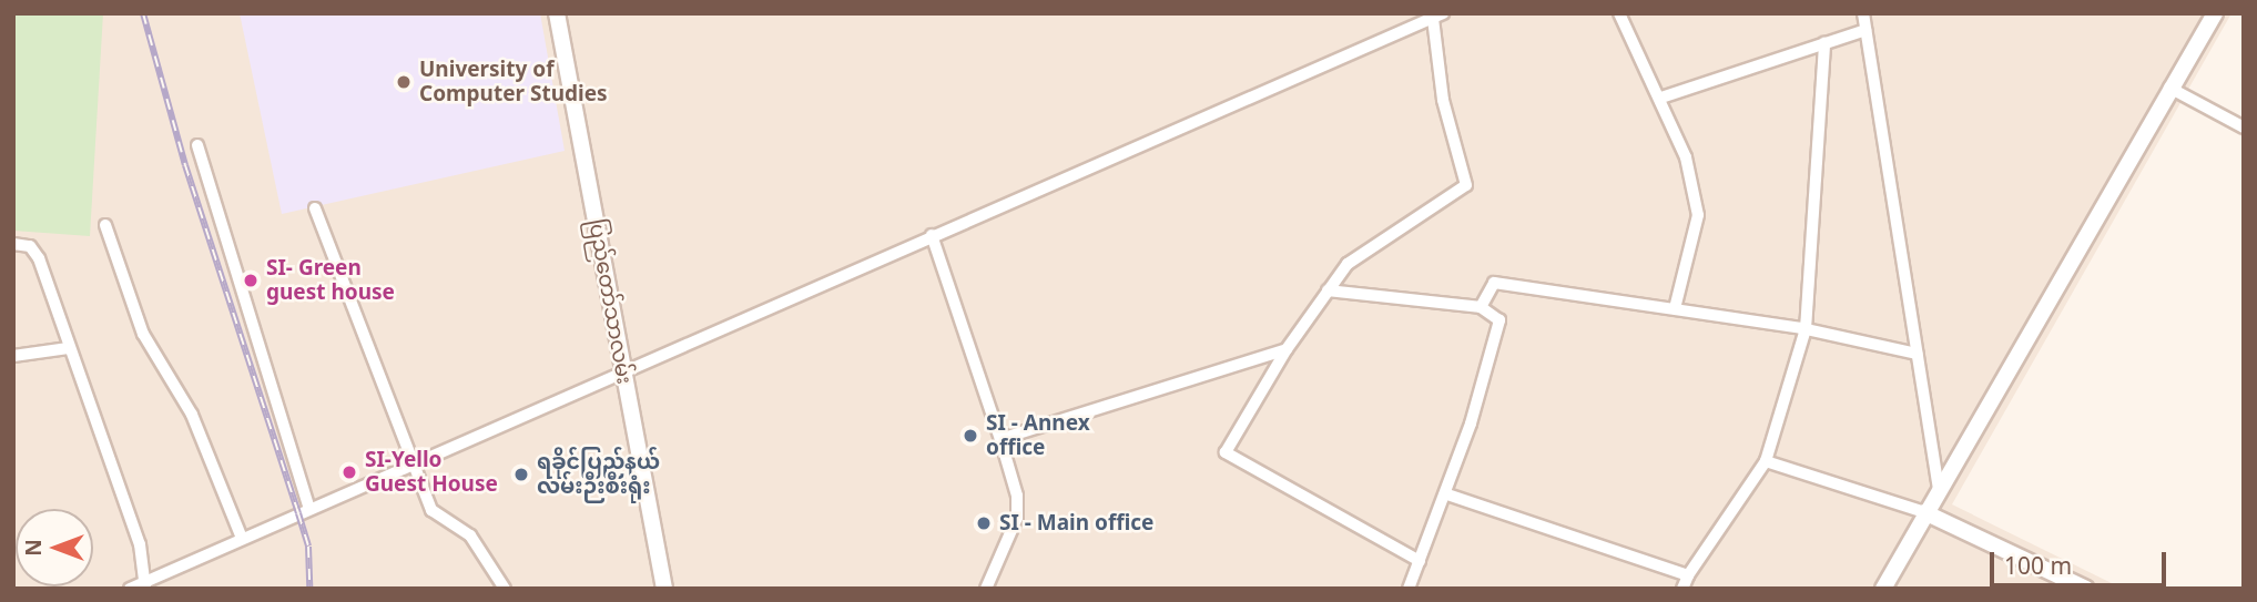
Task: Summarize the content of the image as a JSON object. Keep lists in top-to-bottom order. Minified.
{"streets":{"street":["ပြည်တော်သာလမ်း"]},"places":["University of Computer Studies","SI- Green guest house","SI - Annex office","SI-Yello Guest House","ရခိုင်ပြည်နယ် လမ်းဉီးစီးရုံး","SI - Main office"],"scale_bar":"100 m","north":"left"}
